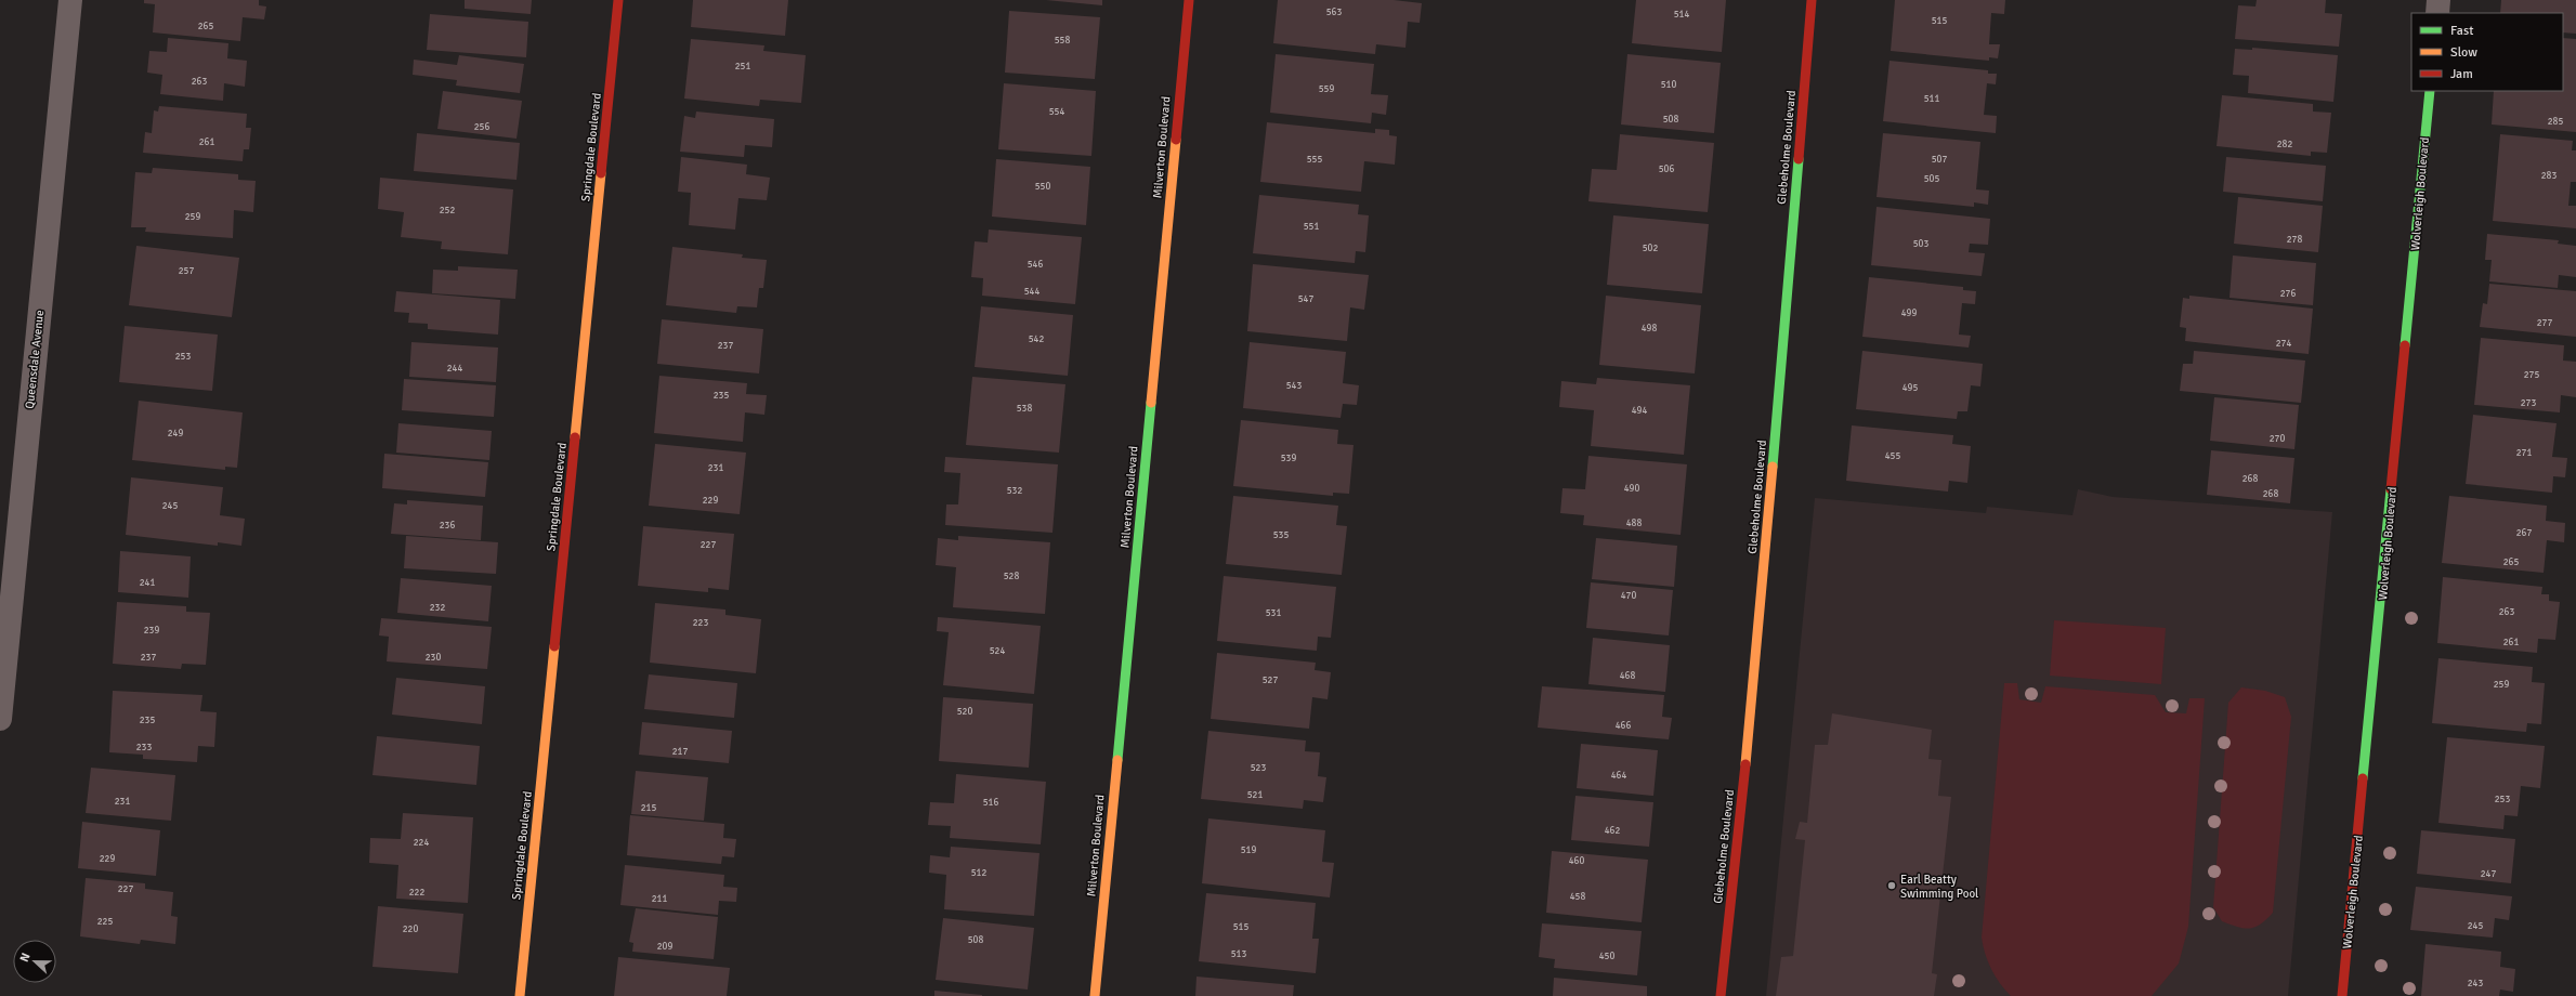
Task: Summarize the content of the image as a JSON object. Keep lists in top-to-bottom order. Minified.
{"streets":{"street":["Springdale Boulevard","Milverton Boulevard","Glebeholme Boulevard","Wolverleigh Boulevard","Queensdale Avenue"]},"places":["Earl Beatty Swimming Pool"],"house_numbers":["563","514","515","265","558","251","263","510","559","511","554","508","285","256","261","282","555","507","506","283","505","550","252","259","551","278","503","502","546","257","544","276","547","499","277","498","542","274","237","253","244","275","543","495","235","273","538","494","249","270","271","455","539","231","268","490","532","268","229","245","488","236","267","535","227","265","528","241","470","232","263","531","223","239","261","524","237","230","468","527","259","520","235","466","233","217","523","464","521","253","231","516","215","462","224","519","229","460","512","247","227","222","458","211","225","245","515","220","508","209","513","450","243"],"legend":["Fast","Slow","Jam"],"north":"left"}
